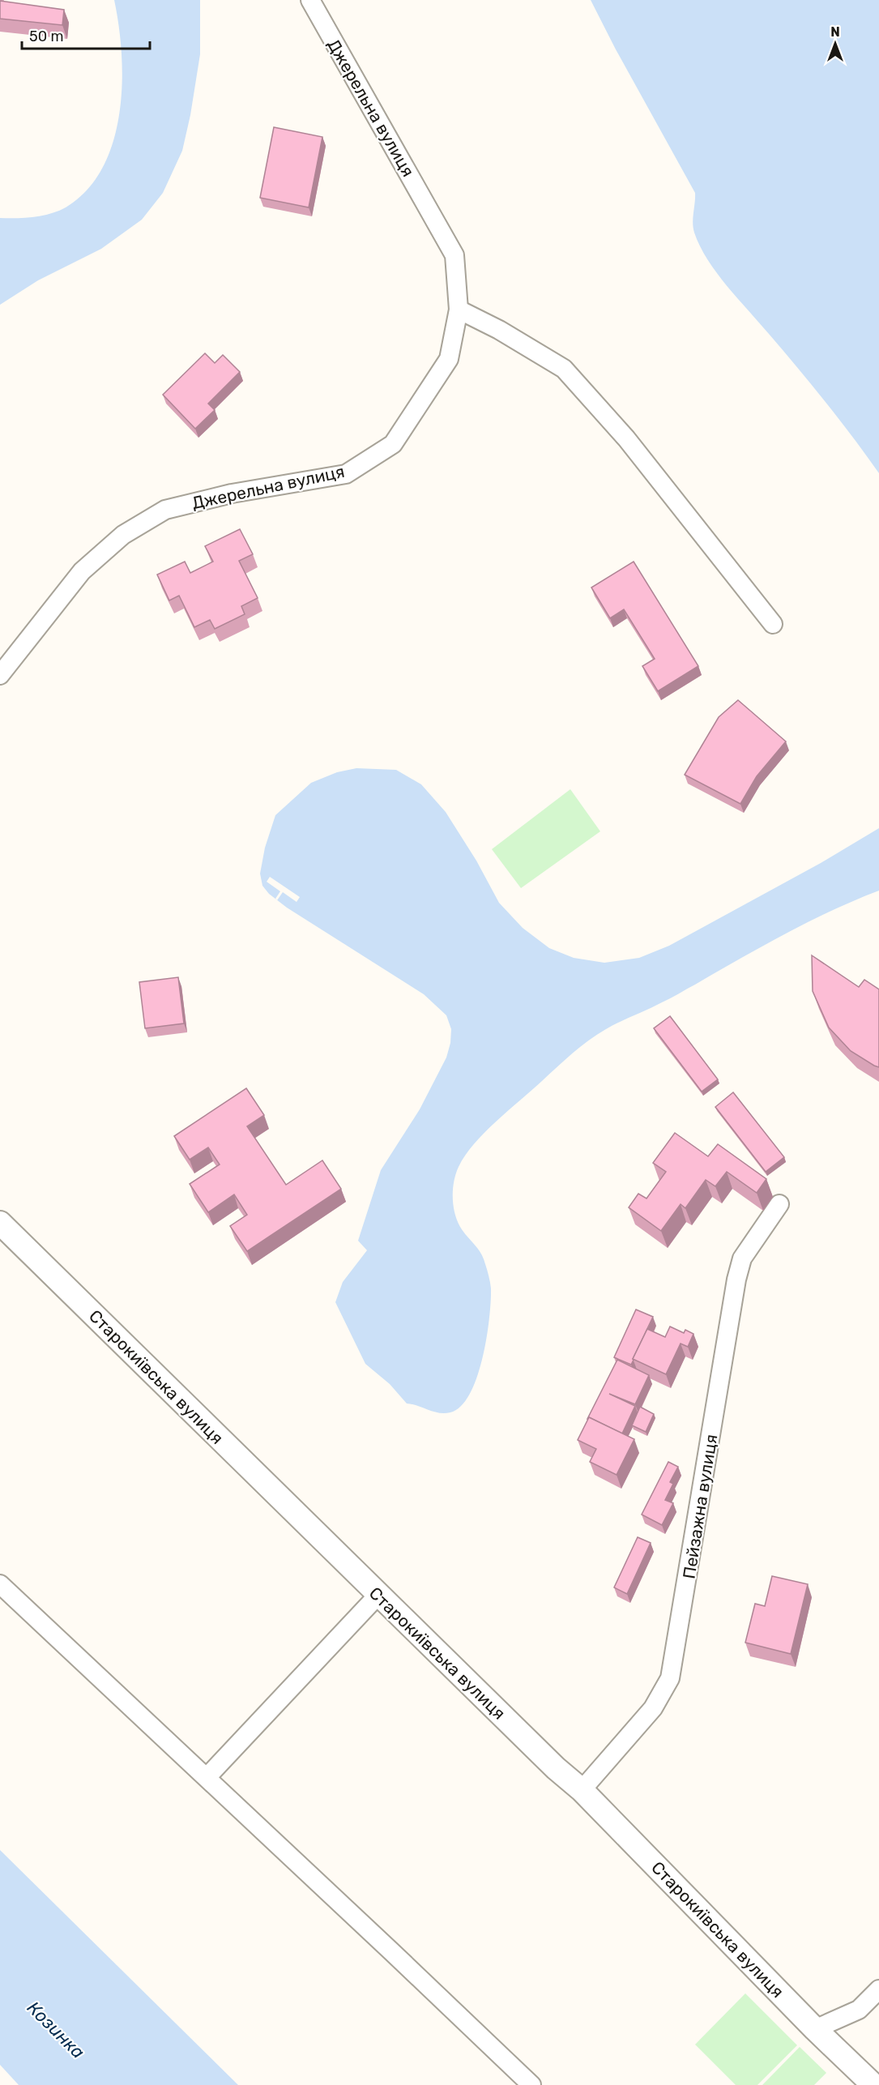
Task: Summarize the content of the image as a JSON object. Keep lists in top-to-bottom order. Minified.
{"streets":{"street":["Джерельна вулиця","Старокиївська вулиця","Пейзажна вулиця"]},"crossings":[["Старокиївська вулиця","Пейзажна вулиця"]],"water":["Козинка"],"scale_bar":"50 m","north":"top"}
